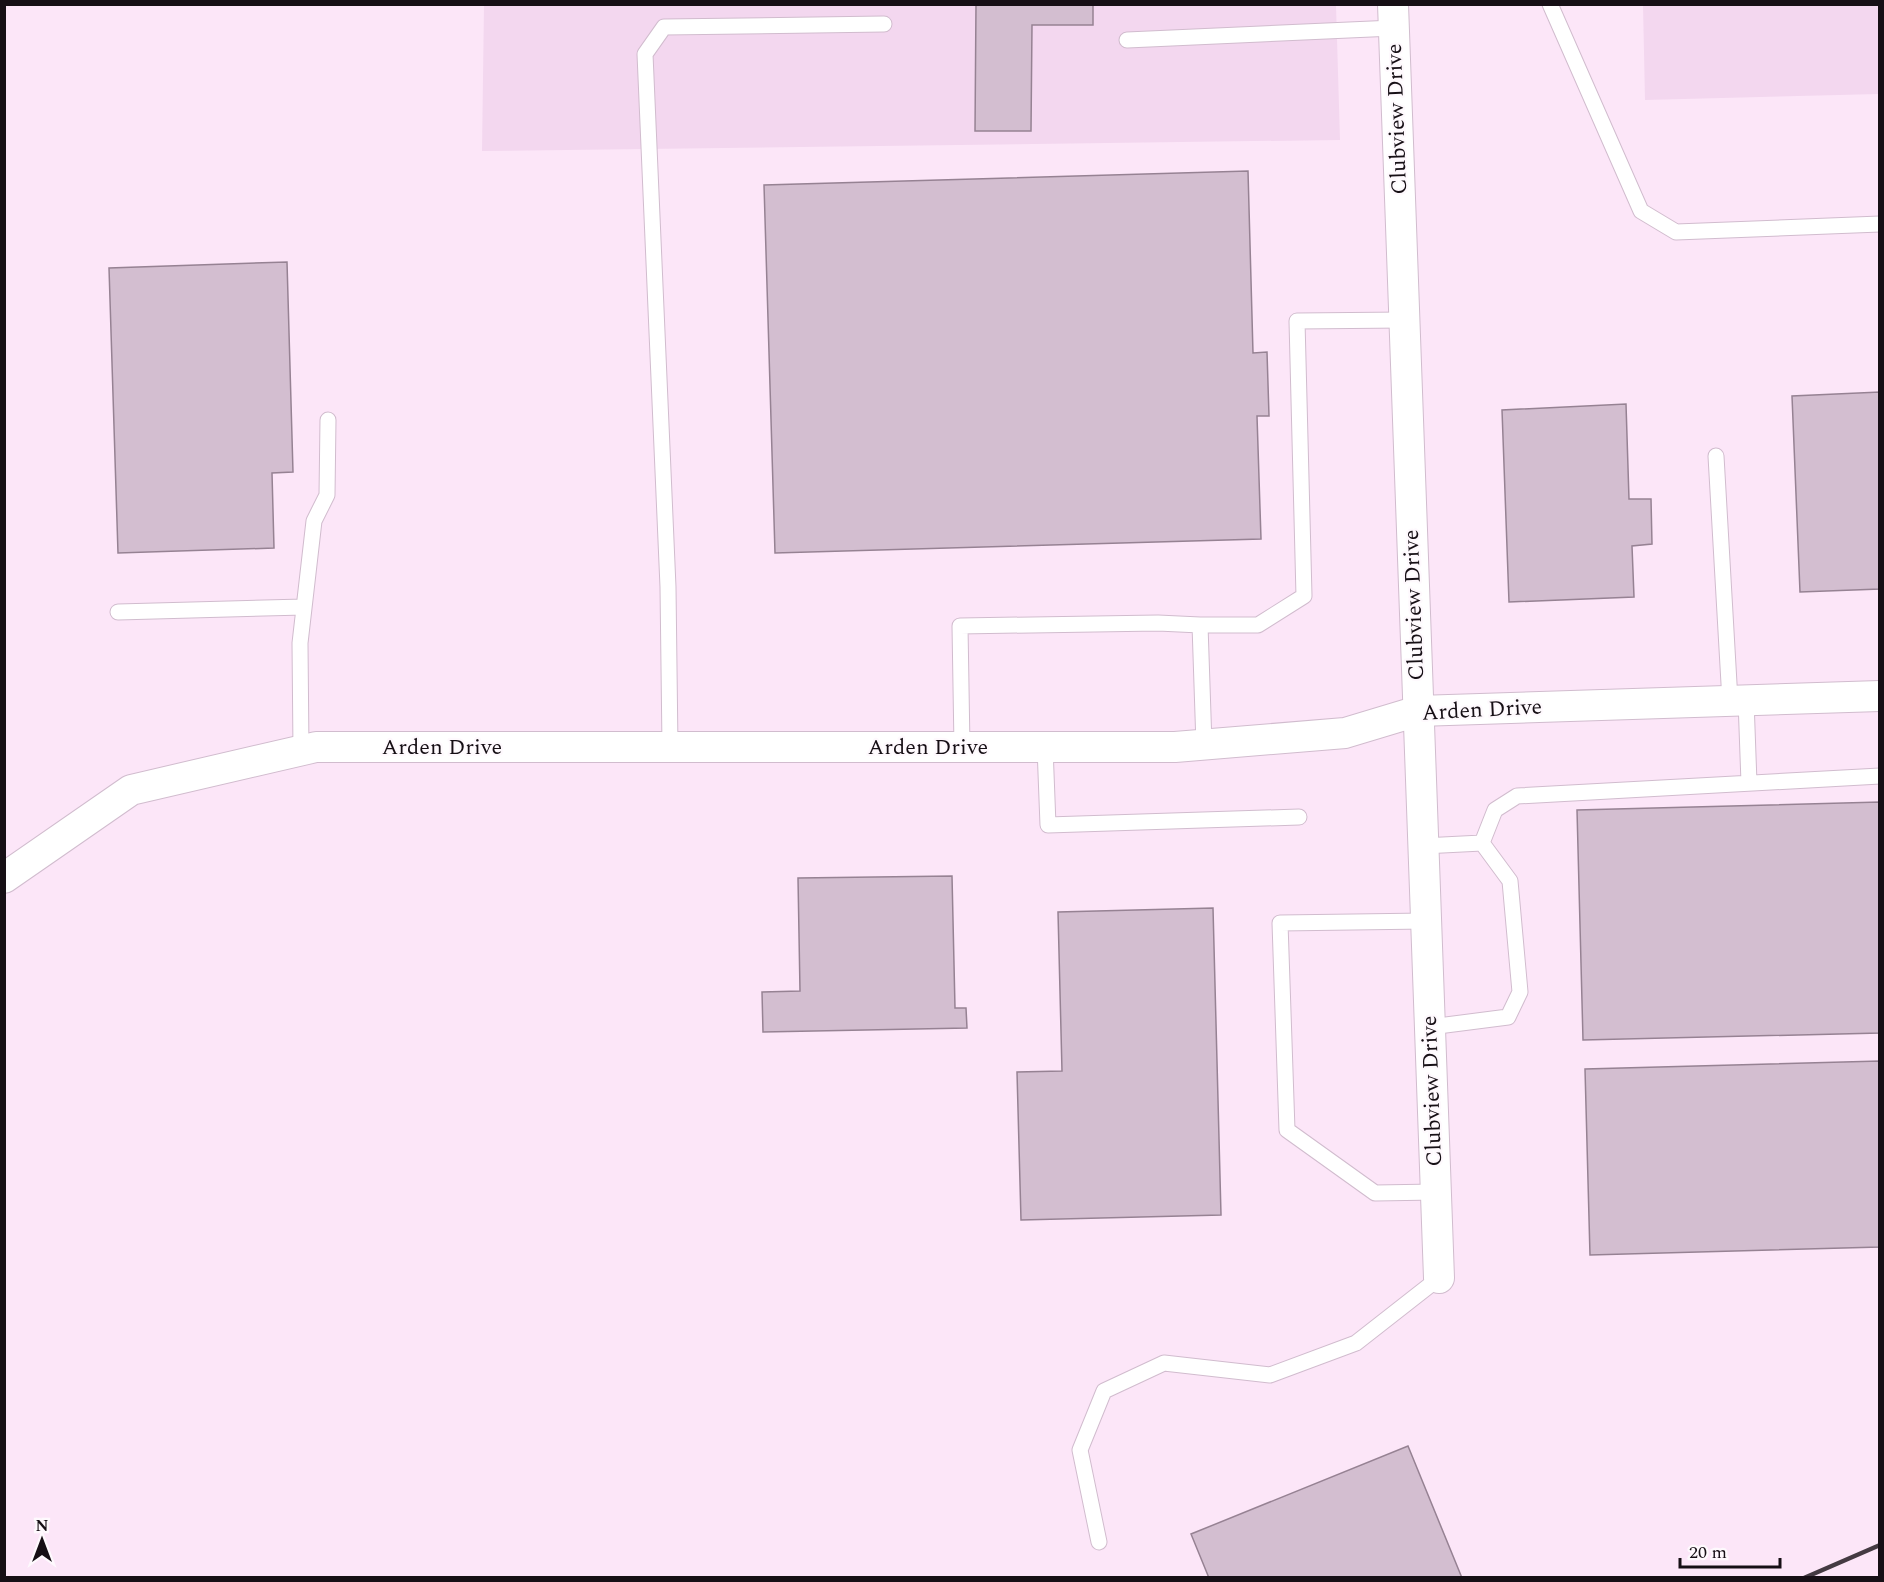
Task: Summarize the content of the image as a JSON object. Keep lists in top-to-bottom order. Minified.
{"streets":{"street":["Clubview Drive","Arden Drive"]},"crossings":[["Clubview Drive","Arden Drive"]],"scale_bar":"20 m","north":"top"}
